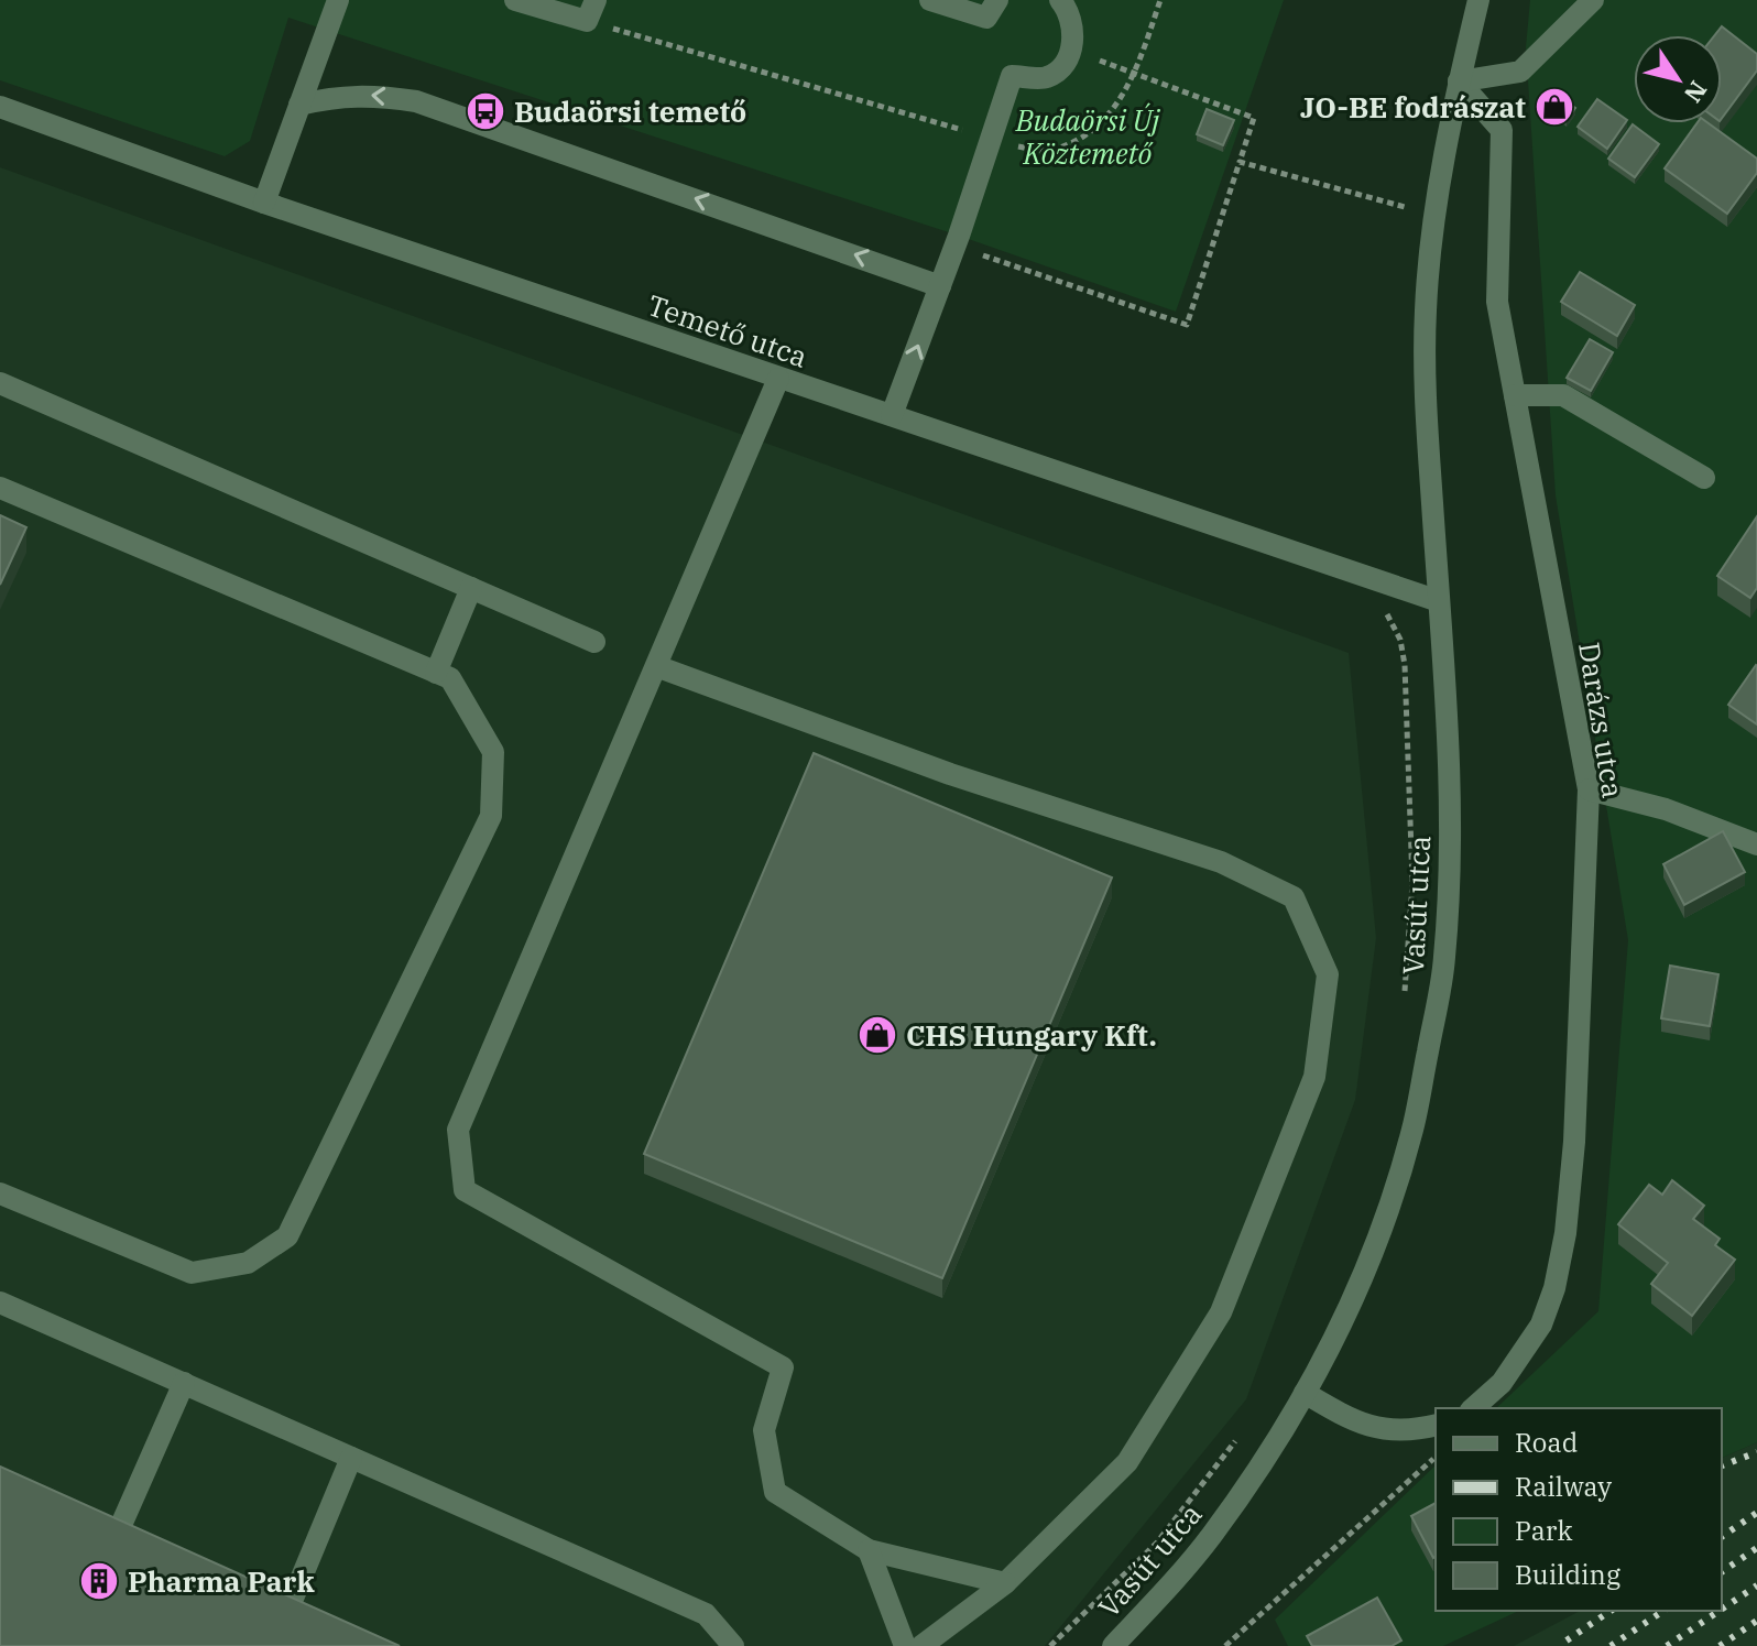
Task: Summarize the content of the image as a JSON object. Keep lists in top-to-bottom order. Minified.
{"streets":{"street":["Temető utca","Darázs utca","Vasút utca"]},"crossings":[["Temető utca","Vasút utca"],["Darázs utca","Vasút utca"]],"parks":["Budaörsi Új Köztemető"],"places":{"shop":["JO-BE fodrászat","CHS Hungary Kft."],"bus stop":["Budaörsi temető"],"building":["Pharma Park"]},"legend":["Road","Railway","Park","Building"],"north":"bottom right"}
